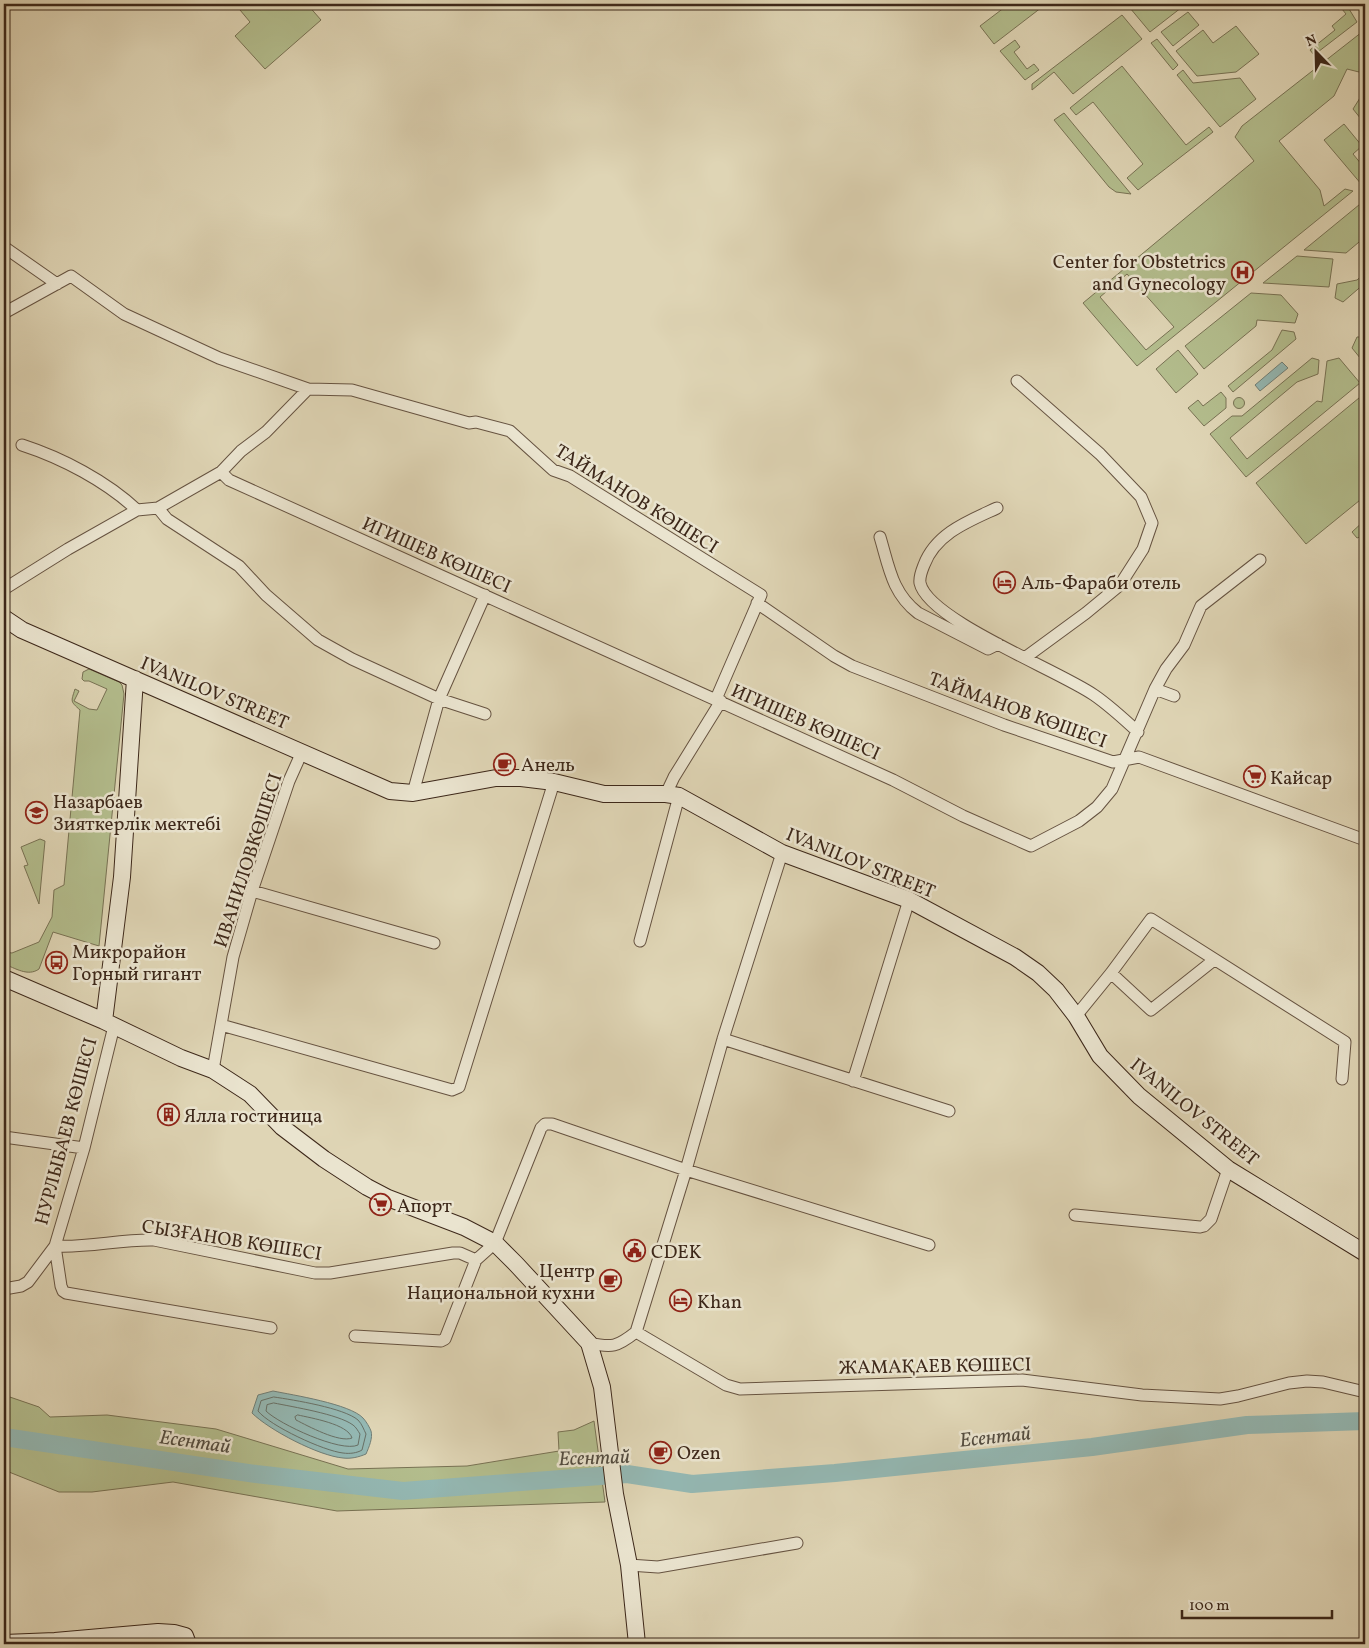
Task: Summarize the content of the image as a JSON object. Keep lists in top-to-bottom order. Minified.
{"streets":{"street":["ТАЙМАНОВ КӨШЕСІ","ИГИШЕВ КӨШЕСІ","IVANILOV STREET","ИВАНИЛОВКӨШЕСІ","НУРЛЫБАЕВ КӨШЕСІ","СЫЗҒАНОВ КӨШЕСІ","ЖАМАҚАЕВ КӨШЕСІ"]},"crossings":[["ТАЙМАНОВ КӨШЕСІ","ИГИШЕВ КӨШЕСІ"],["IVANILOV STREET","ИВАНИЛОВКӨШЕСІ"],["IVANILOV STREET","НУРЛЫБАЕВ КӨШЕСІ"],["НУРЛЫБАЕВ КӨШЕСІ","СЫЗҒАНОВ КӨШЕСІ"]],"water":["Есентай"],"places":{"hospital":["Center for Obstetrics and Gynecology"],"hotel":["Аль-Фараби отель","Khan"],"cafe":["Анель","Центр Национальной кухни","Ozen"],"supermarket":["Кайсар","Апорт"],"school or university":["Назарбаев Зияткерлік мектебі"],"bus stop":["Микрорайон Горный гигант"],"building":["Ялла гостиница"],"public building":["CDEK"]},"scale_bar":"100 m","north":"top left"}
